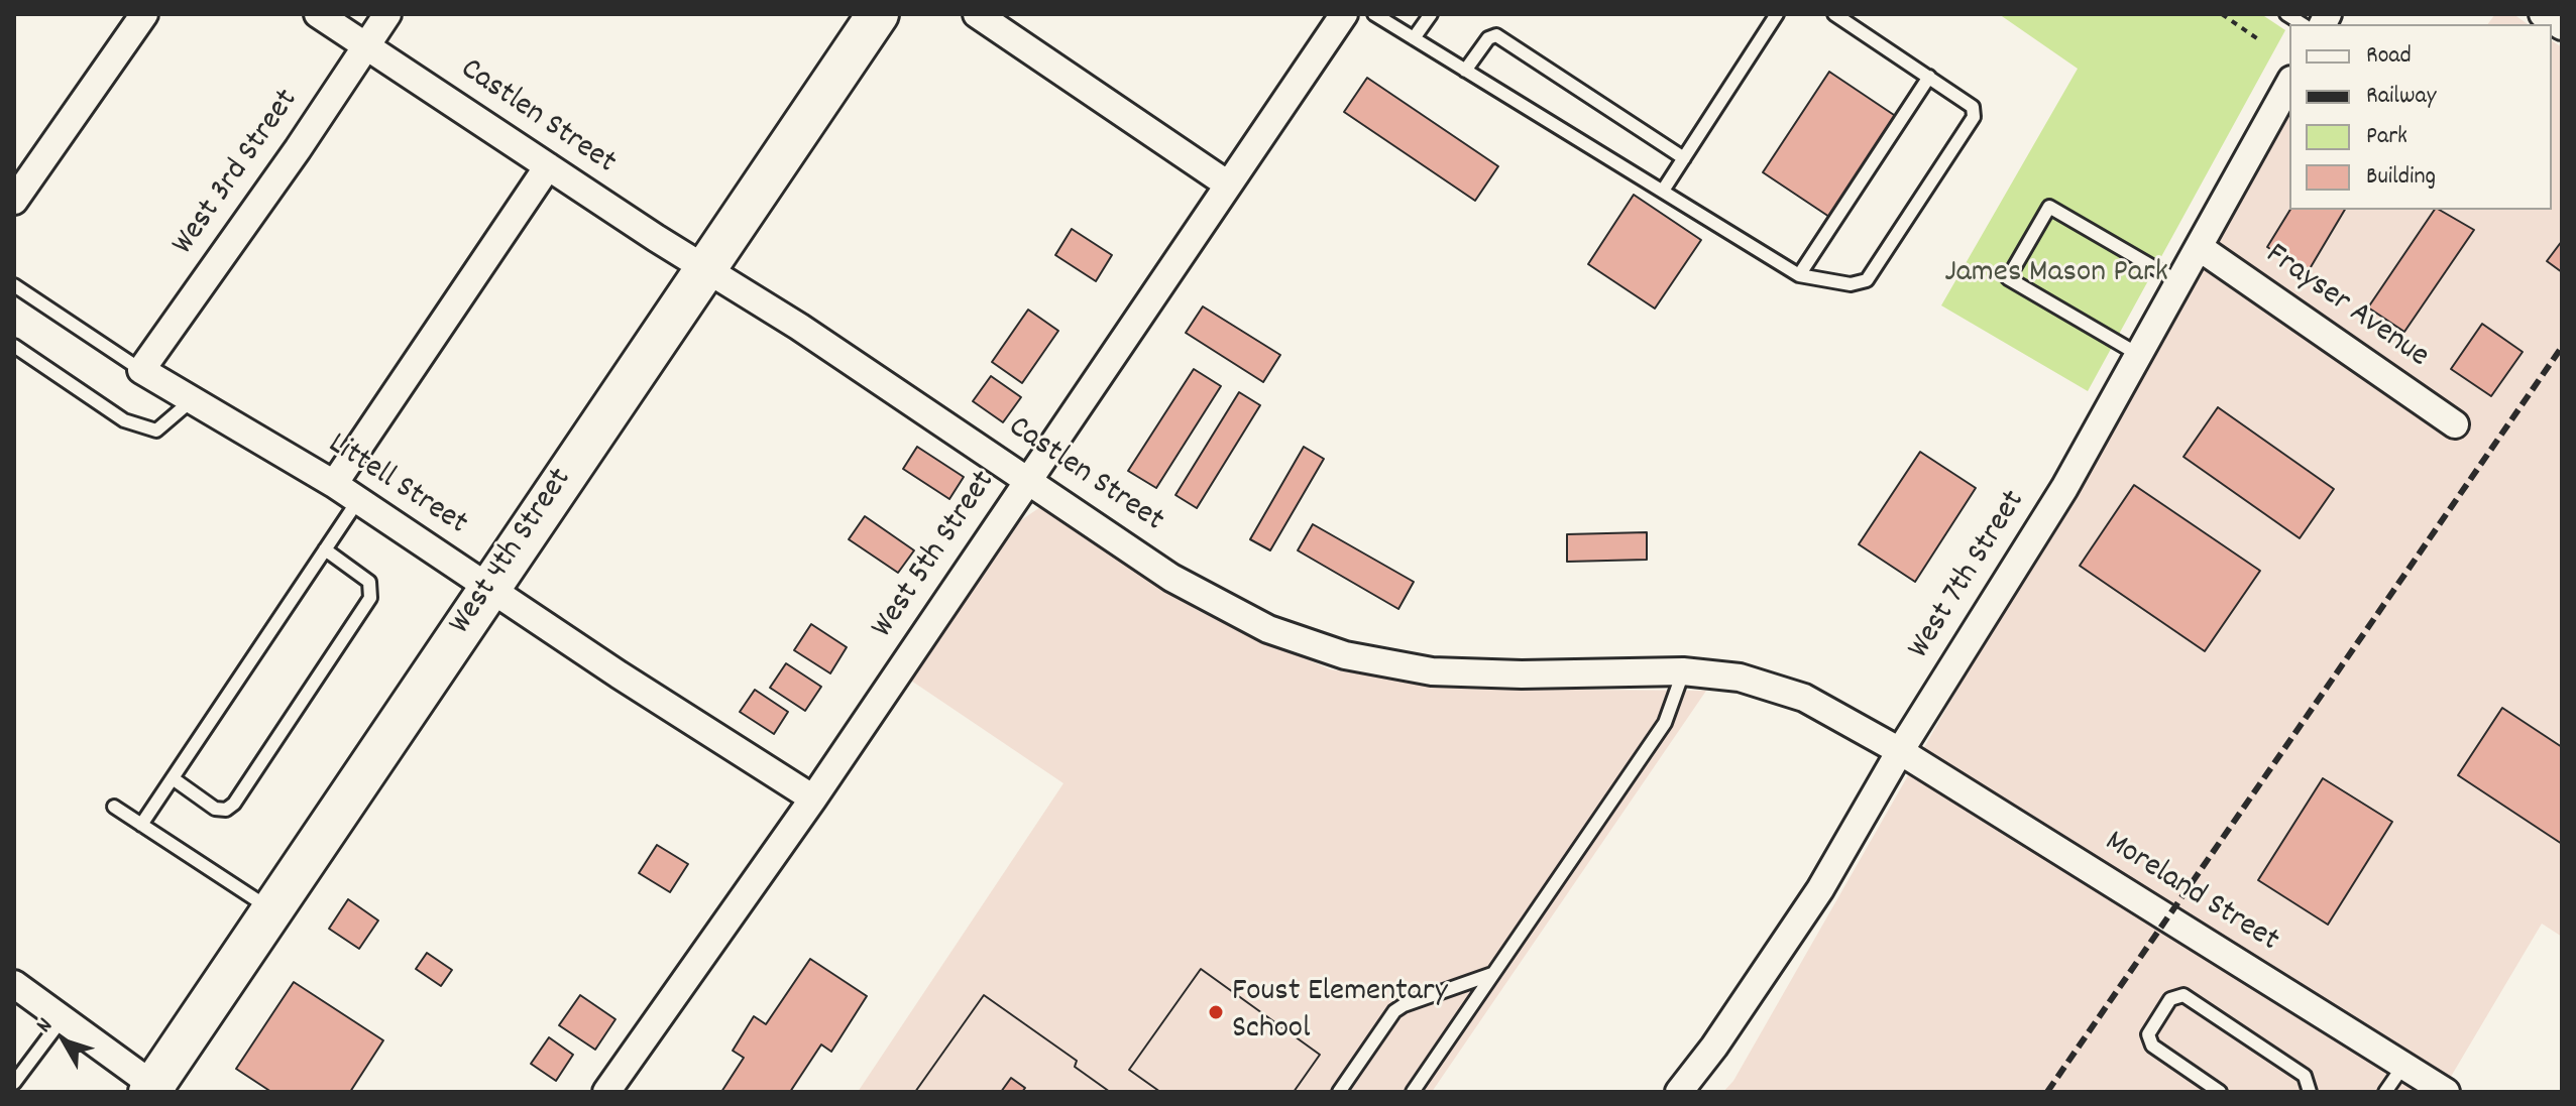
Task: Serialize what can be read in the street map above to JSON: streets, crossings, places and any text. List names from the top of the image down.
{
  "streets": {
    "main road": ["West 4th Street"],
    "street": [
      "Castlen Street",
      "West 3rd Street",
      "Frayser Avenue",
      "Littell Street",
      "West 5th Street",
      "West 7th Street",
      "Moreland Street"
    ]
  },
  "crossings": [
    ["Castlen Street", "West 3rd Street"],
    ["Castlen Street", "West 4th Street"],
    ["Castlen Street", "West 5th Street"],
    ["Castlen Street", "West 7th Street"],
    ["Castlen Street", "Moreland Street"],
    ["West 3rd Street", "Littell Street"],
    ["Frayser Avenue", "West 7th Street"],
    ["Littell Street", "West 4th Street"],
    ["Littell Street", "West 5th Street"],
    ["West 7th Street", "Moreland Street"]
  ],
  "parks": ["James Mason Park"],
  "places": ["Foust Elementary School"],
  "legend": [
    "Road",
    "Railway",
    "Park",
    "Building"
  ],
  "north": "top left"
}
